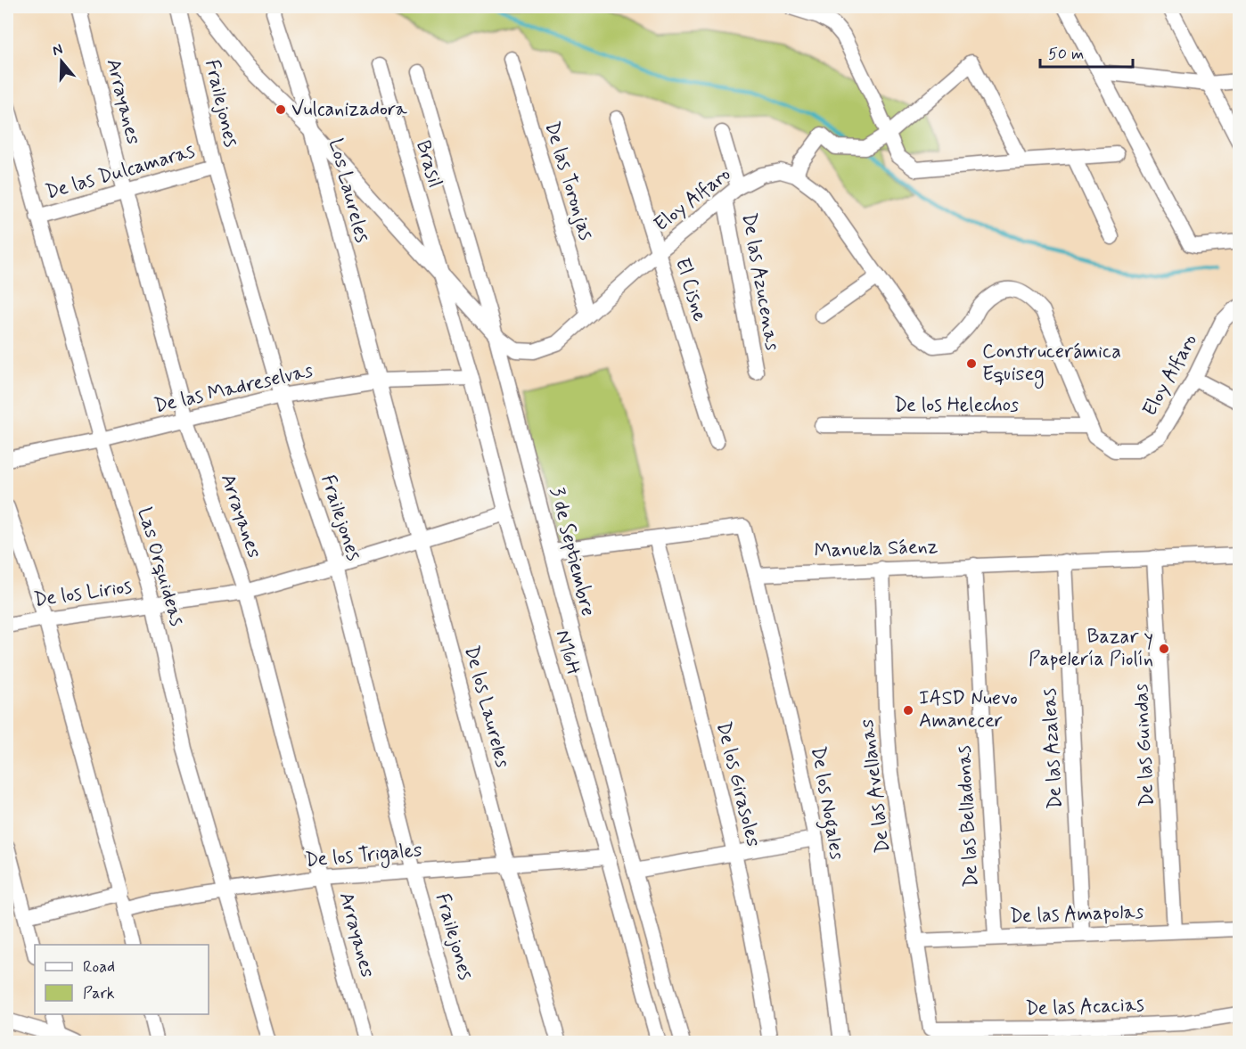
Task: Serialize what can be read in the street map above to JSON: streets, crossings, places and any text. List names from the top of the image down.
{
  "streets": {
    "street": [
      "Arrayanes",
      "Frailejones",
      "Brasil",
      "De las Dulcamaras",
      "De las Toronjas",
      "Los Laureles",
      "Eloy Alfaro",
      "De las Azucenas",
      "El Cisne",
      "De las Madreselvas",
      "De los Helechos",
      "Manuela Sáenz",
      "3 de Septiembre",
      "Las Orquideas",
      "De los Lirios",
      "N16H",
      "De los Laureles",
      "De las Guindas",
      "De las Azaleas",
      "De los Girasoles",
      "De las Avellanas",
      "De los Nogales",
      "De las Belladonas",
      "De los Trigales",
      "De las Amapolas",
      "De las Acacias"
    ]
  },
  "crossings": [
    ["Arrayanes", "De las Dulcamaras"],
    ["Arrayanes", "De las Madreselvas"],
    ["Arrayanes", "De los Lirios"],
    ["Arrayanes", "De los Trigales"],
    ["Frailejones", "De las Dulcamaras"],
    ["Frailejones", "De las Madreselvas"],
    ["Frailejones", "De los Lirios"],
    ["Frailejones", "De los Trigales"],
    ["Brasil", "Eloy Alfaro"],
    ["Brasil", "N16H"],
    ["De las Dulcamaras", "Las Orquideas"],
    ["De las Toronjas", "Eloy Alfaro"],
    ["Los Laureles", "Eloy Alfaro"],
    ["Los Laureles", "De las Madreselvas"],
    ["Los Laureles", "De los Laureles"],
    ["Eloy Alfaro", "De las Azucenas"],
    ["Eloy Alfaro", "El Cisne"],
    ["Eloy Alfaro", "De los Helechos"],
    ["Eloy Alfaro", "3 de Septiembre"],
    ["Eloy Alfaro", "N16H"],
    ["De las Madreselvas", "Las Orquideas"],
    ["De las Madreselvas", "N16H"],
    ["De las Madreselvas", "De los Laureles"],
    ["Manuela Sáenz", "De las Guindas"],
    ["Manuela Sáenz", "De las Azaleas"],
    ["Manuela Sáenz", "De las Avellanas"],
    ["Manuela Sáenz", "De los Nogales"],
    ["Manuela Sáenz", "De las Belladonas"],
    ["Las Orquideas", "De los Lirios"],
    ["Las Orquideas", "De los Trigales"],
    ["De los Lirios", "N16H"],
    ["De los Lirios", "De los Laureles"],
    ["N16H", "De los Trigales"],
    ["De los Laureles", "De los Trigales"],
    ["De las Guindas", "De las Amapolas"],
    ["De las Azaleas", "De las Amapolas"],
    ["De las Avellanas", "De las Amapolas"],
    ["De las Avellanas", "De las Acacias"],
    ["De las Belladonas", "De las Amapolas"]
  ],
  "places": [
    "Vulcanizadora",
    "Construcerámica Equiseg",
    "Bazar y Papelería Piolín",
    "IASD Nuevo Amanecer"
  ],
  "legend": ["Road", "Park"],
  "scale_bar": "50 m",
  "north": "top"
}
